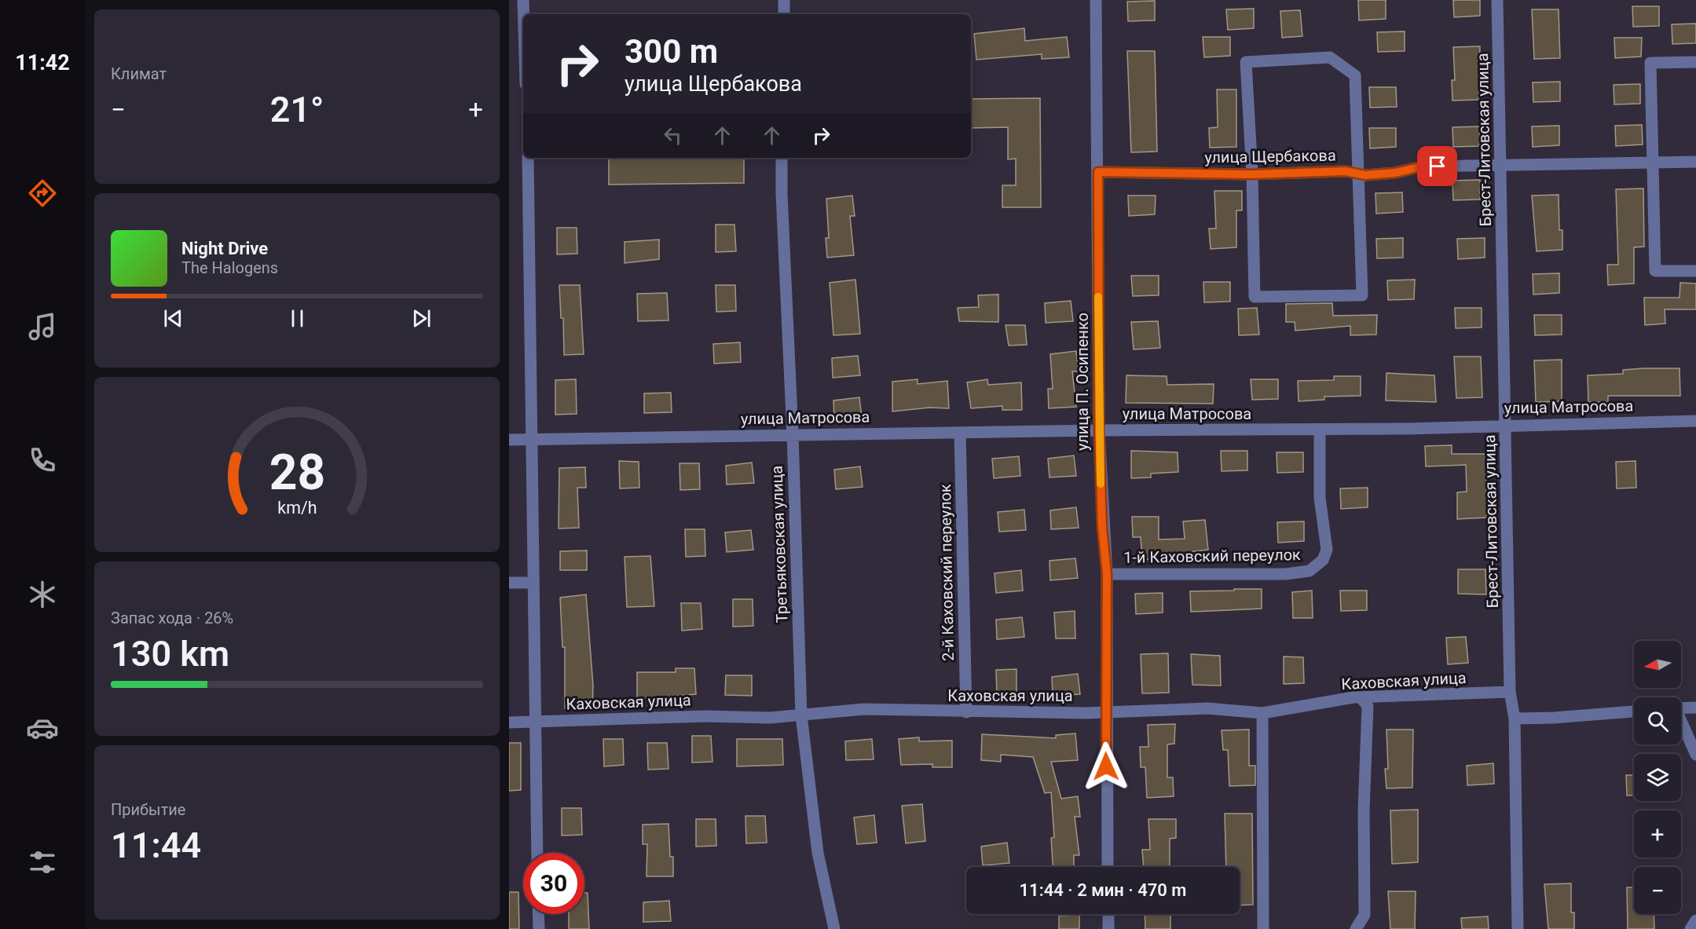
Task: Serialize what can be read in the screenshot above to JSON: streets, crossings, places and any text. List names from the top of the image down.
{
  "streets": {
    "street": [
      "Брест-Литовская улица",
      "улица Щербакова",
      "улица П. Осипенко",
      "улица Матросова",
      "Третьяковская улица",
      "1-й Каховский переулок",
      "2-й Каховский переулок",
      "Каховская улица"
    ]
  },
  "crossings": [
    ["Брест-Литовская улица", "улица Щербакова"],
    ["Брест-Литовская улица", "улица Матросова"],
    ["Брест-Литовская улица", "Каховская улица"],
    ["улица Щербакова", "улица П. Осипенко"],
    ["улица П. Осипенко", "улица Матросова"],
    ["улица П. Осипенко", "1-й Каховский переулок"],
    ["улица П. Осипенко", "Каховская улица"],
    ["улица Матросова", "Третьяковская улица"],
    ["улица Матросова", "1-й Каховский переулок"],
    ["улица Матросова", "2-й Каховский переулок"],
    ["Третьяковская улица", "Каховская улица"],
    ["2-й Каховский переулок", "Каховская улица"]
  ],
  "north": "left",
  "page": {
    "tabs": "11:42",
    "tile": [
      "Климат",
      ["Запас хода · 26%", "130 km"],
      ["Прибытие", "11:44"]
    ],
    "turn": ["300 m", "улица Щербакова"],
    "heat": ["−", "21°", "+"],
    "song": ["Night Drive", "The Halogens"],
    "map_buttons": ["+", "−"],
    "limit": "30",
    "trip": "11:44 · 2 мин · 470 m",
    "gauge": ["28", "km/h"]
  }
}
